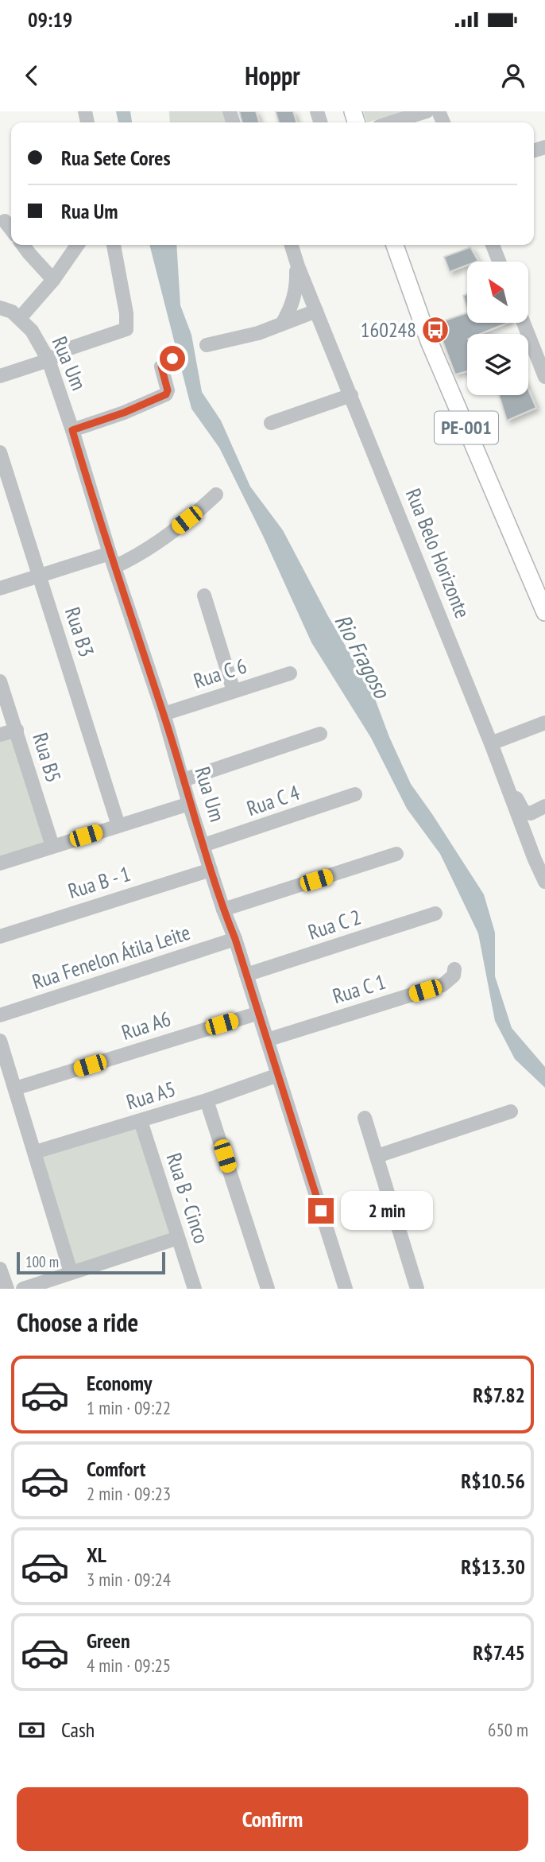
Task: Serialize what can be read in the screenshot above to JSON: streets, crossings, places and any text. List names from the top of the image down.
{
  "streets": {
    "main road": ["PE-001"],
    "street": [
      "Rua Um",
      "Rua Belo Horizonte",
      "Rua B3",
      "Rua C 6",
      "Rua B5",
      "Rua C 4",
      "Rua B - 1",
      "Rua C 2",
      "Rua Fenelon Átila Leite",
      "Rua C 1",
      "Rua A6",
      "Rua A5",
      "Rua B - Cinco"
    ]
  },
  "crossings": [
    ["Rua Um", "Rua C 6"],
    ["Rua Um", "Rua C 4"],
    ["Rua Um", "Rua B - 1"],
    ["Rua Um", "Rua C 2"],
    ["Rua Um", "Rua Fenelon Átila Leite"],
    ["Rua Um", "Rua C 1"],
    ["Rua Um", "Rua A6"],
    ["Rua Um", "Rua A5"],
    ["Rua A5", "Rua B - Cinco"]
  ],
  "water": ["Rio Fragoso"],
  "places": {
    "bus stop": ["160248"]
  },
  "scale_bar": "100 m",
  "north": "top left",
  "page": {
    "status": "09:19",
    "header": "Hoppr",
    "banner": ["Rua Sete Cores", "Rua Um"],
    "bubble": "2 min",
    "scale": "100 m",
    "heading": "Choose a ride",
    "list": [
      {
        "name": "Economy",
        "note": "1 min · 09:22",
        "value": "R$7.82"
      },
      {
        "name": "Comfort",
        "note": "2 min · 09:23",
        "value": "R$10.56"
      },
      {
        "name": "XL",
        "note": "3 min · 09:24",
        "value": "R$13.30"
      },
      {
        "name": "Green",
        "note": "4 min · 09:25",
        "value": "R$7.45"
      }
    ],
    "pay": ["Cash", "650 m"],
    "buttons": "Confirm"
  }
}
